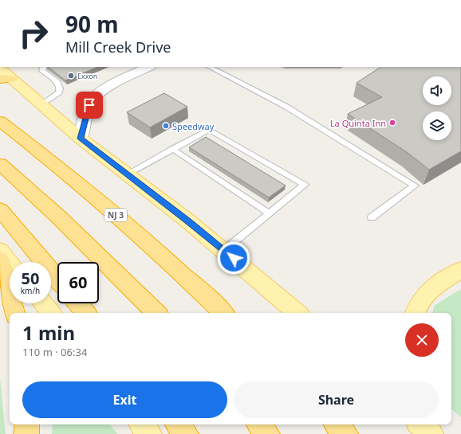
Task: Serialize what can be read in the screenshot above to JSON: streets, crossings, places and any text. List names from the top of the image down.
{
  "streets": {
    "highway": ["NJ 3"]
  },
  "places": ["Exxon", "La Quinta Inn", "Speedway"],
  "page": {
    "turn": ["90 m", "Mill Creek Drive"],
    "speed": "50 km/h",
    "limit": "60",
    "heading": ["1 min", "110 m · 06:34"],
    "buttons": ["Exit", "Share"]
  }
}
